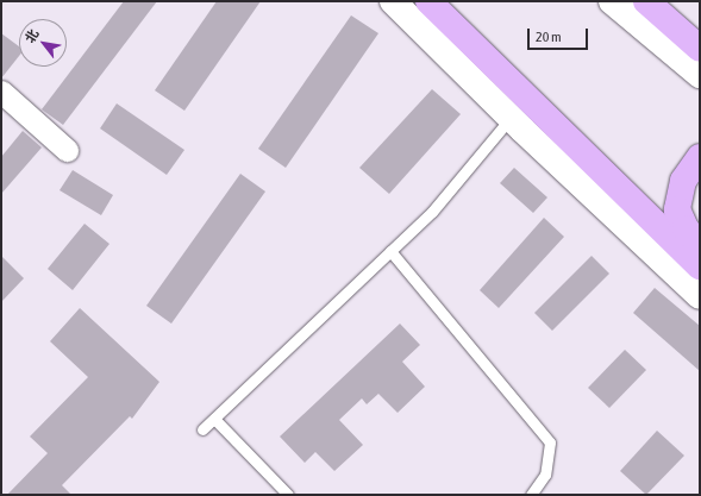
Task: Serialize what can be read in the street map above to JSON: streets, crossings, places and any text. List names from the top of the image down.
{
  "scale_bar": "20 m",
  "north": "top left"
}
